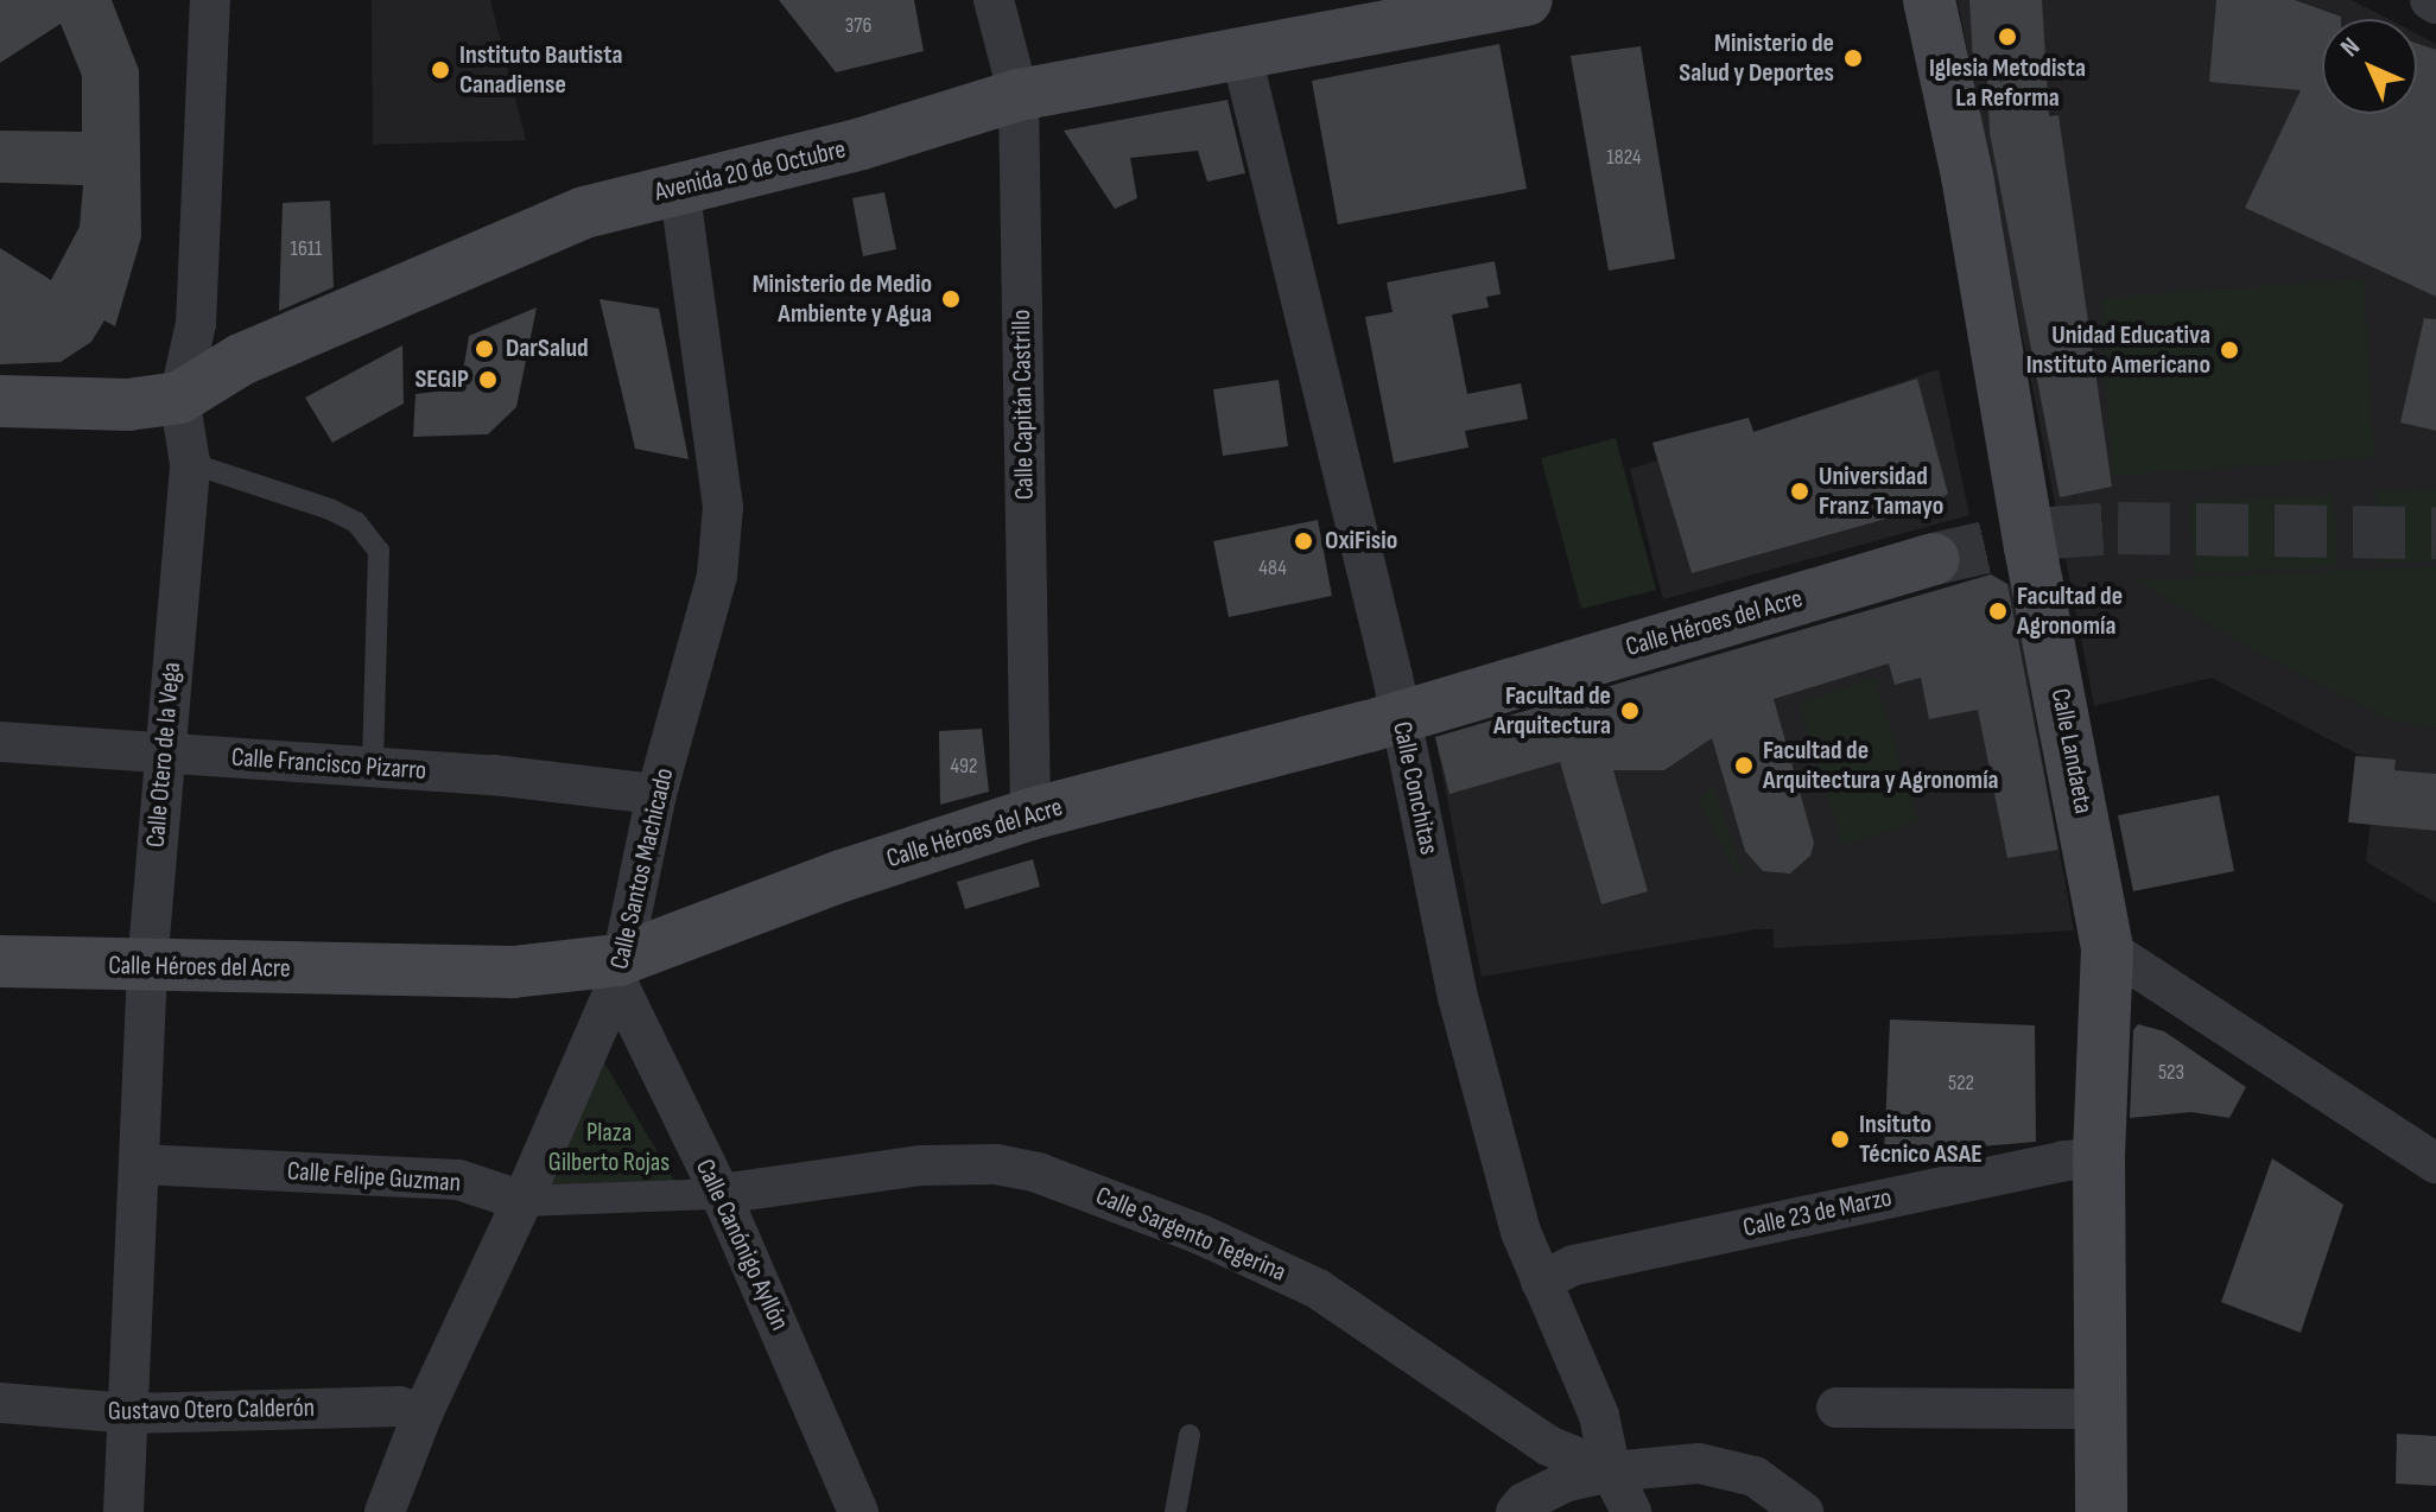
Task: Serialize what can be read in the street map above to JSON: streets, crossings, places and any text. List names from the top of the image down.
{
  "streets": {
    "main road": ["Avenida 20 de Octubre", "Calle Héroes del Acre", "Calle Landaeta"],
    "street": [
      "Calle Capitán Castrillo",
      "Calle Otero de la Vega",
      "Calle Francisco Pizarro",
      "Calle Conchitas",
      "Calle Santos Machicado",
      "Calle Felipe Guzman",
      "Calle 23 de Marzo",
      "Calle Sargento Tegerina",
      "Calle Canónigo Ayllón",
      "Gustavo Otero Calderón"
    ]
  },
  "crossings": [
    ["Avenida 20 de Octubre", "Calle Capitán Castrillo"],
    ["Avenida 20 de Octubre", "Calle Otero de la Vega"],
    ["Avenida 20 de Octubre", "Calle Conchitas"],
    ["Avenida 20 de Octubre", "Calle Santos Machicado"],
    ["Calle Capitán Castrillo", "Calle Héroes del Acre"],
    ["Calle Héroes del Acre", "Calle Otero de la Vega"],
    ["Calle Héroes del Acre", "Calle Conchitas"],
    ["Calle Héroes del Acre", "Calle Santos Machicado"],
    ["Calle Héroes del Acre", "Calle Canónigo Ayllón"],
    ["Calle Landaeta", "Calle 23 de Marzo"],
    ["Calle Otero de la Vega", "Calle Francisco Pizarro"],
    ["Calle Otero de la Vega", "Calle Felipe Guzman"],
    ["Calle Otero de la Vega", "Gustavo Otero Calderón"],
    ["Calle Francisco Pizarro", "Calle Santos Machicado"],
    ["Calle Conchitas", "Calle 23 de Marzo"],
    ["Calle Conchitas", "Calle Sargento Tegerina"],
    ["Calle Santos Machicado", "Calle Felipe Guzman"],
    ["Calle Santos Machicado", "Calle Canónigo Ayllón"],
    ["Calle Santos Machicado", "Gustavo Otero Calderón"],
    ["Calle Felipe Guzman", "Calle Sargento Tegerina"],
    ["Calle Felipe Guzman", "Calle Canónigo Ayllón"],
    ["Calle Sargento Tegerina", "Calle Canónigo Ayllón"]
  ],
  "parks": ["Plaza Gilberto Rojas"],
  "places": [
    "Iglesia Metodista La Reforma",
    "Ministerio de Salud y Deportes",
    "Instituto Bautista Canadiense",
    "Ministerio de Medio Ambiente y Agua",
    "DarSalud",
    "Unidad Educativa Instituto Americano",
    "SEGIP",
    "Universidad Franz Tamayo",
    "OxiFisio",
    "Facultad de Agronomía",
    "Facultad de Arquitectura",
    "Facultad de Arquitectura y Agronomía",
    "Insituto Técnico ASAE"
  ],
  "house_numbers": [
    "376",
    "1824",
    "1611",
    "484",
    "492",
    "523",
    "522"
  ],
  "north": "top left"
}
